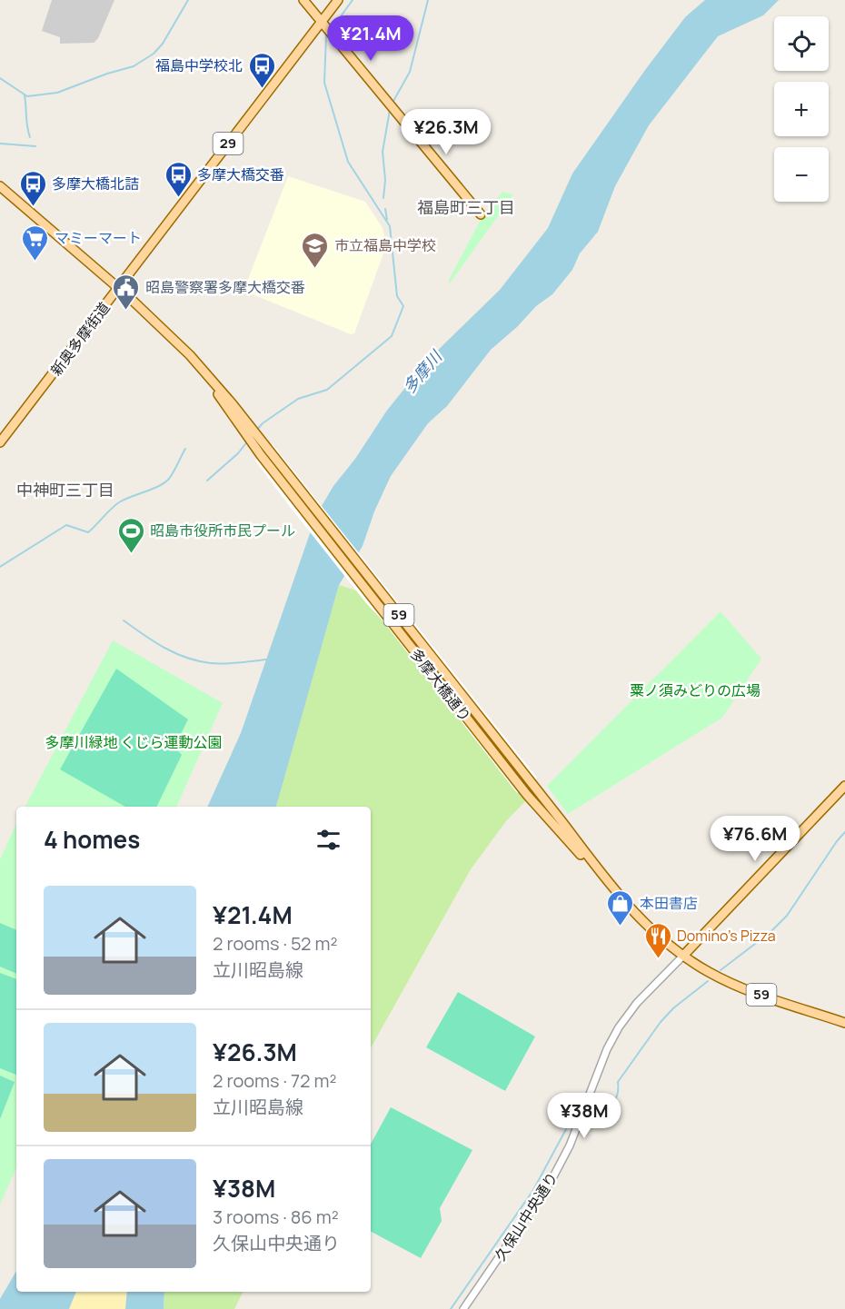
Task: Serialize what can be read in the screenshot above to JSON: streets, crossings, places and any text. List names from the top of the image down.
{
  "streets": {
    "main road": [
      "29",
      "新奥多摩街道",
      "59",
      "多摩大橋通り"
    ],
    "street": ["久保山中央通り"]
  },
  "crossings": [
    ["新奥多摩街道", "多摩大橋通り"],
    ["多摩大橋通り", "久保山中央通り"]
  ],
  "districts": ["福島町三丁目", "中神町三丁目"],
  "water": ["多摩川"],
  "parks": ["粟ノ須みどりの広場", "多摩川緑地 くじら運動公園"],
  "places": {
    "bus stop": ["福島中学校北", "多摩大橋交番", "多摩大橋北詰"],
    "supermarket": ["マミーマート"],
    "school or university": ["市立福島中学校"],
    "public building": ["昭島警察署多摩大橋交番"],
    "sports": ["昭島市役所市民プール"],
    "shop": ["本田書店"],
    "restaurant": ["Domino's Pizza"]
  },
  "page": {
    "price": [
      "¥21.4M",
      "¥26.3M",
      "¥76.6M",
      "¥38M"
    ],
    "map_buttons": ["+", "−"],
    "heading": "4 homes",
    "list": [
      {
        "name": "¥21.4M",
        "note": "2 rooms · 52 m² · 立川昭島線"
      },
      {
        "name": "¥26.3M",
        "note": "2 rooms · 72 m² · 立川昭島線"
      },
      {
        "name": "¥38M",
        "note": "3 rooms · 86 m² · 久保山中央通り"
      }
    ]
  }
}
